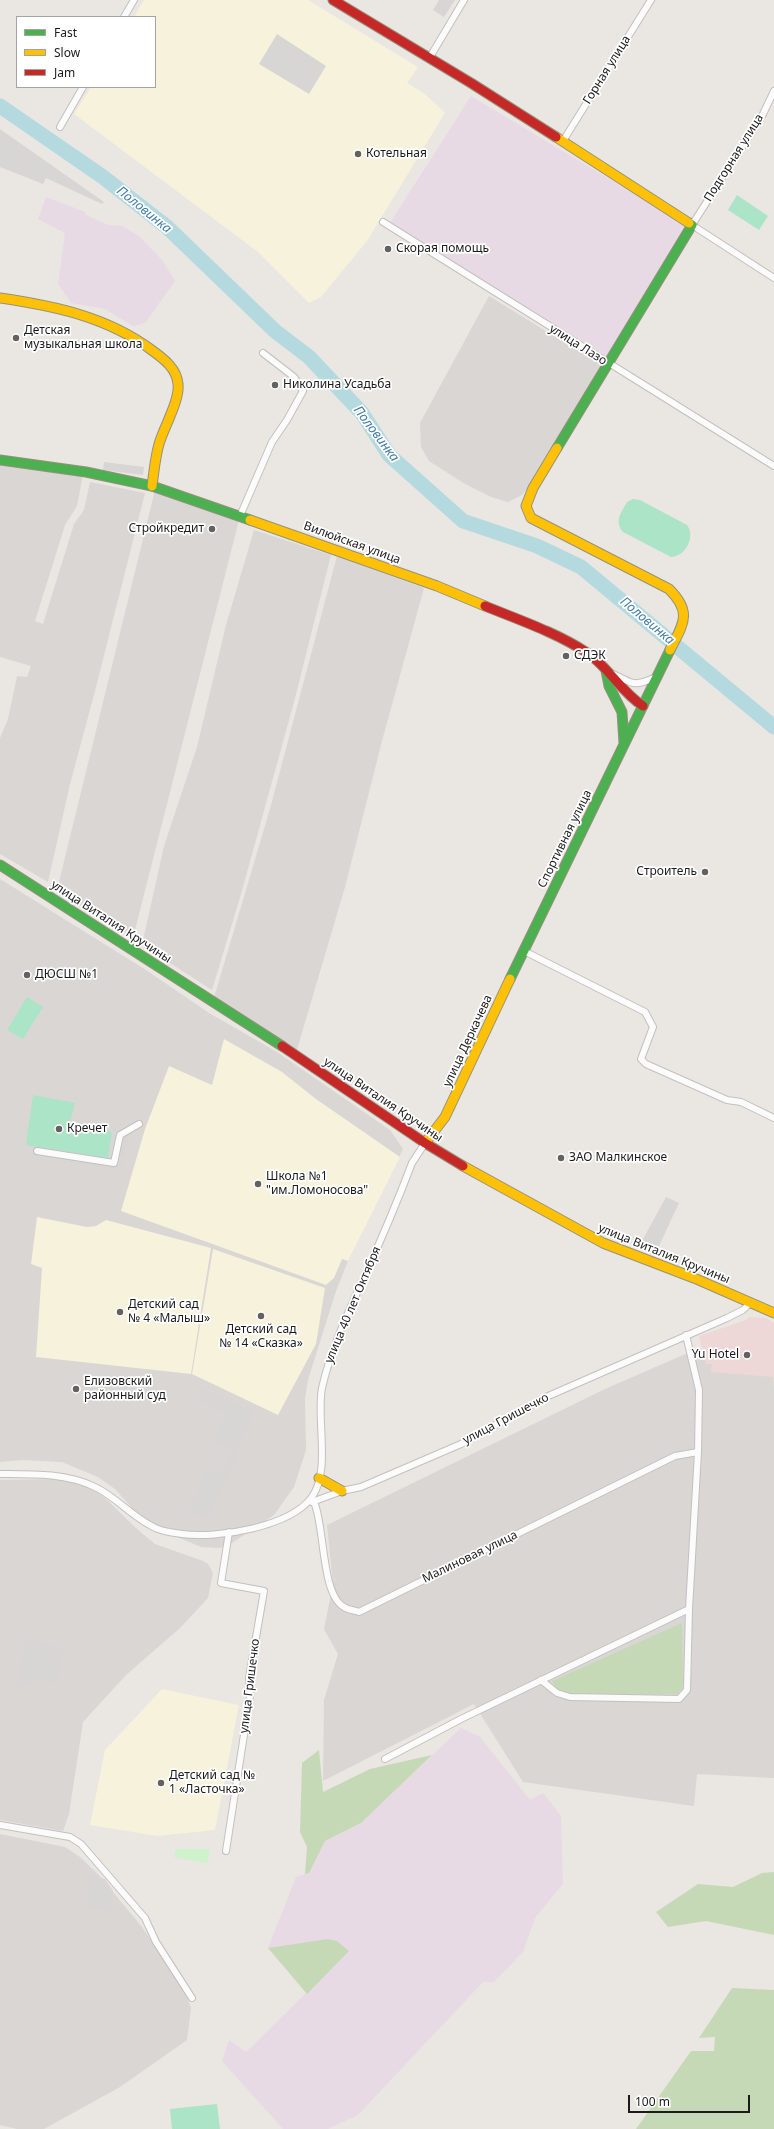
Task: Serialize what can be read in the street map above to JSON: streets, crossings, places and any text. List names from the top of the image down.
{
  "streets": {
    "street": [
      "Горная улица",
      "Подгорная улица",
      "улица Лазо",
      "Вилюйская улица",
      "Спортивная улица",
      "улица Виталия Кручины",
      "улица Деркачева",
      "улица 40 лет Октября",
      "улица Гришечко",
      "Малиновая улица"
    ]
  },
  "crossings": [
    ["улица Лазо", "Спортивная улица"],
    ["Вилюйская улица", "Спортивная улица"],
    ["Спортивная улица", "улица Деркачева"],
    ["улица Виталия Кручины", "улица Деркачева"],
    ["улица Виталия Кручины", "улица 40 лет Октября"],
    ["улица Виталия Кручины", "улица Гришечко"],
    ["улица Деркачева", "улица 40 лет Октября"],
    ["улица 40 лет Октября", "улица Гришечко"],
    ["улица Гришечко", "Малиновая улица"]
  ],
  "water": ["Половинка"],
  "places": [
    "Котельная",
    "Скорая помощь",
    "Детская музыкальная школа",
    "Николина Усадьба",
    "Стройкредит",
    "СДЭК",
    "Строитель",
    "ДЮСШ №1",
    "Кречет",
    "ЗАО Малкинское",
    "Школа №1 \"им.Ломоносова\"",
    "Детский сад № 4 «Малыш»",
    "Детский сад № 14 «Сказка»",
    "Yu Hotel",
    "Елизовский районный суд",
    "Детский сад № 1 «Ласточка»"
  ],
  "legend": ["Fast", "Slow", "Jam"],
  "scale_bar": "100 m"
}
